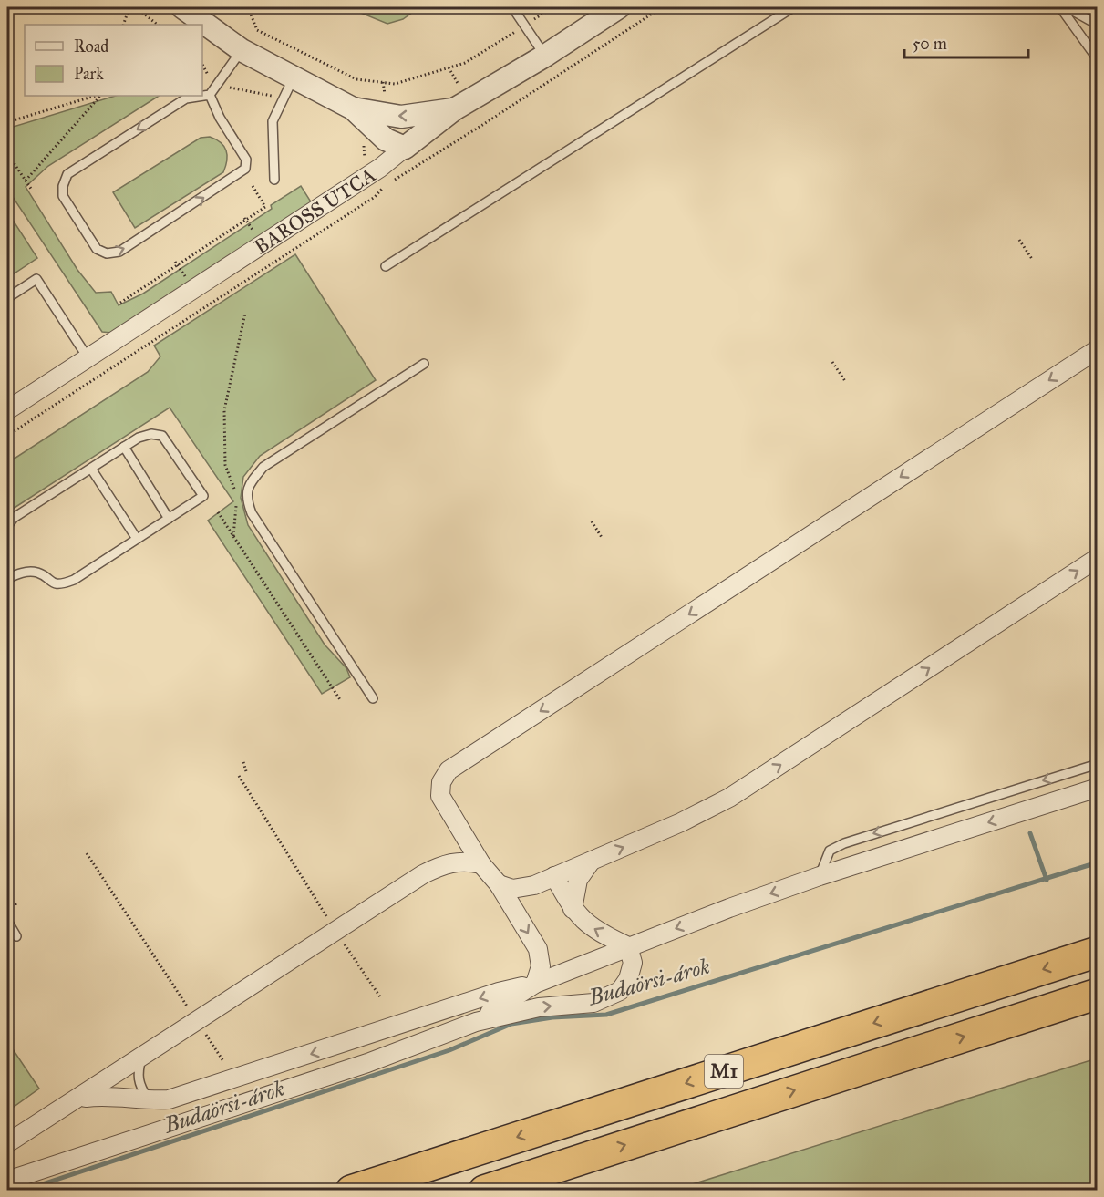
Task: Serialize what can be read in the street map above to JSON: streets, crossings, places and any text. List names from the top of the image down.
{
  "streets": {
    "highway": ["M1"],
    "street": ["BAROSS UTCA"]
  },
  "water": ["Budaörsi-árok"],
  "legend": ["Road", "Park"],
  "scale_bar": "50 m"
}
